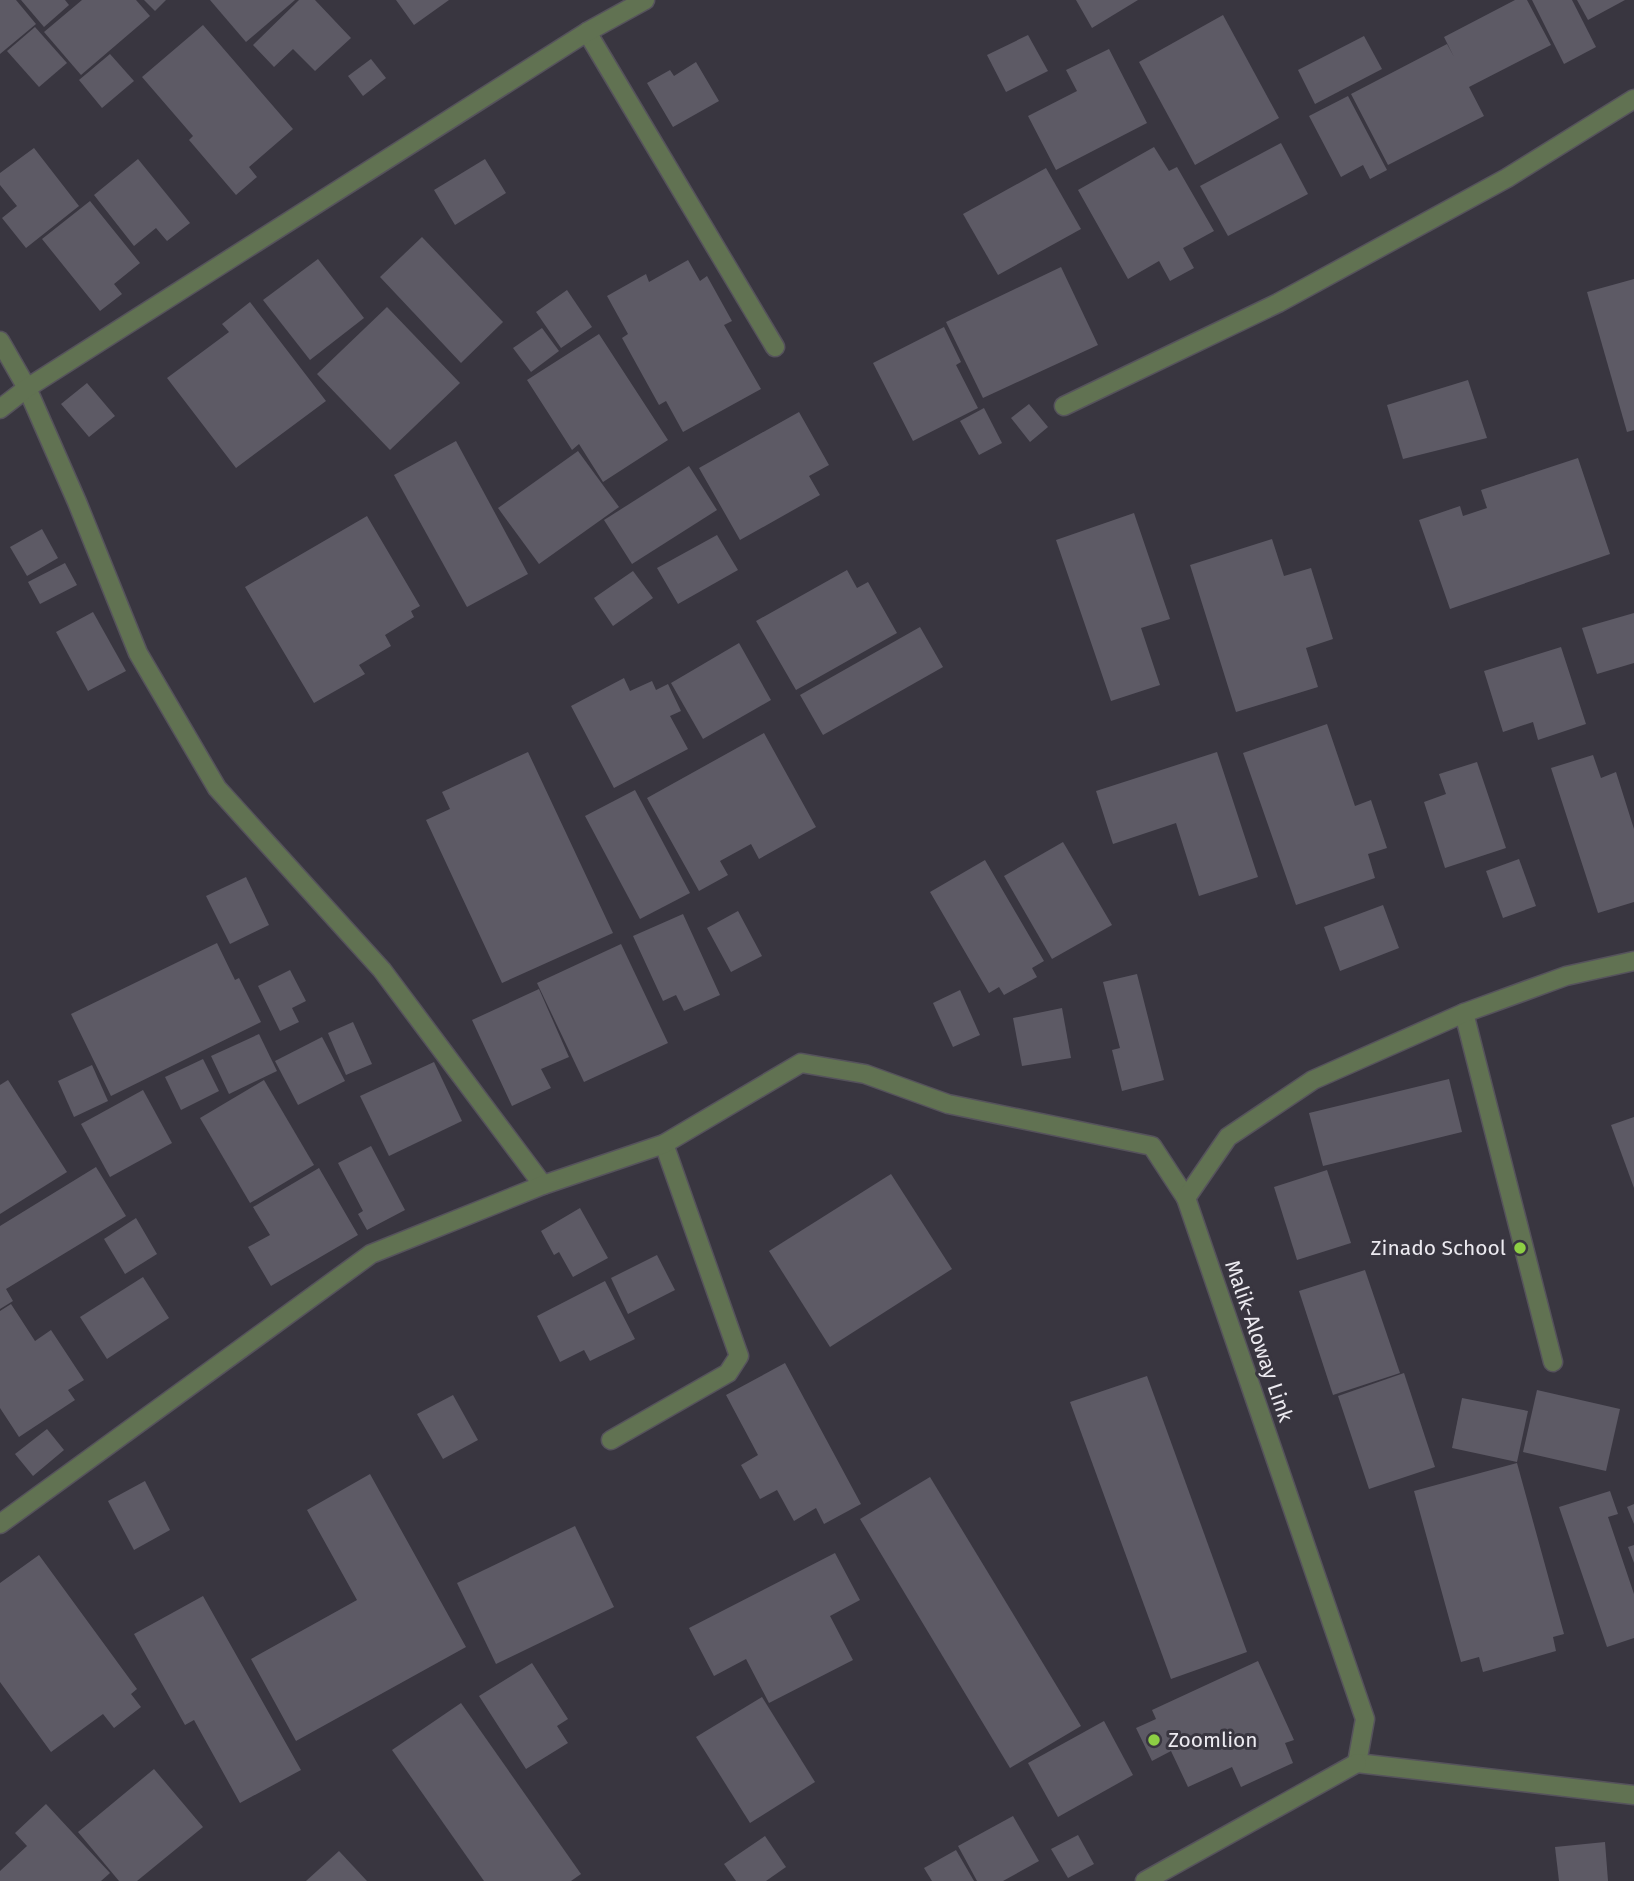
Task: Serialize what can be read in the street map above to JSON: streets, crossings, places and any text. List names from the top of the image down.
{
  "streets": {
    "street": ["Malik-Aloway Link"]
  },
  "places": ["Zinado School", "Zoomlion"]
}
